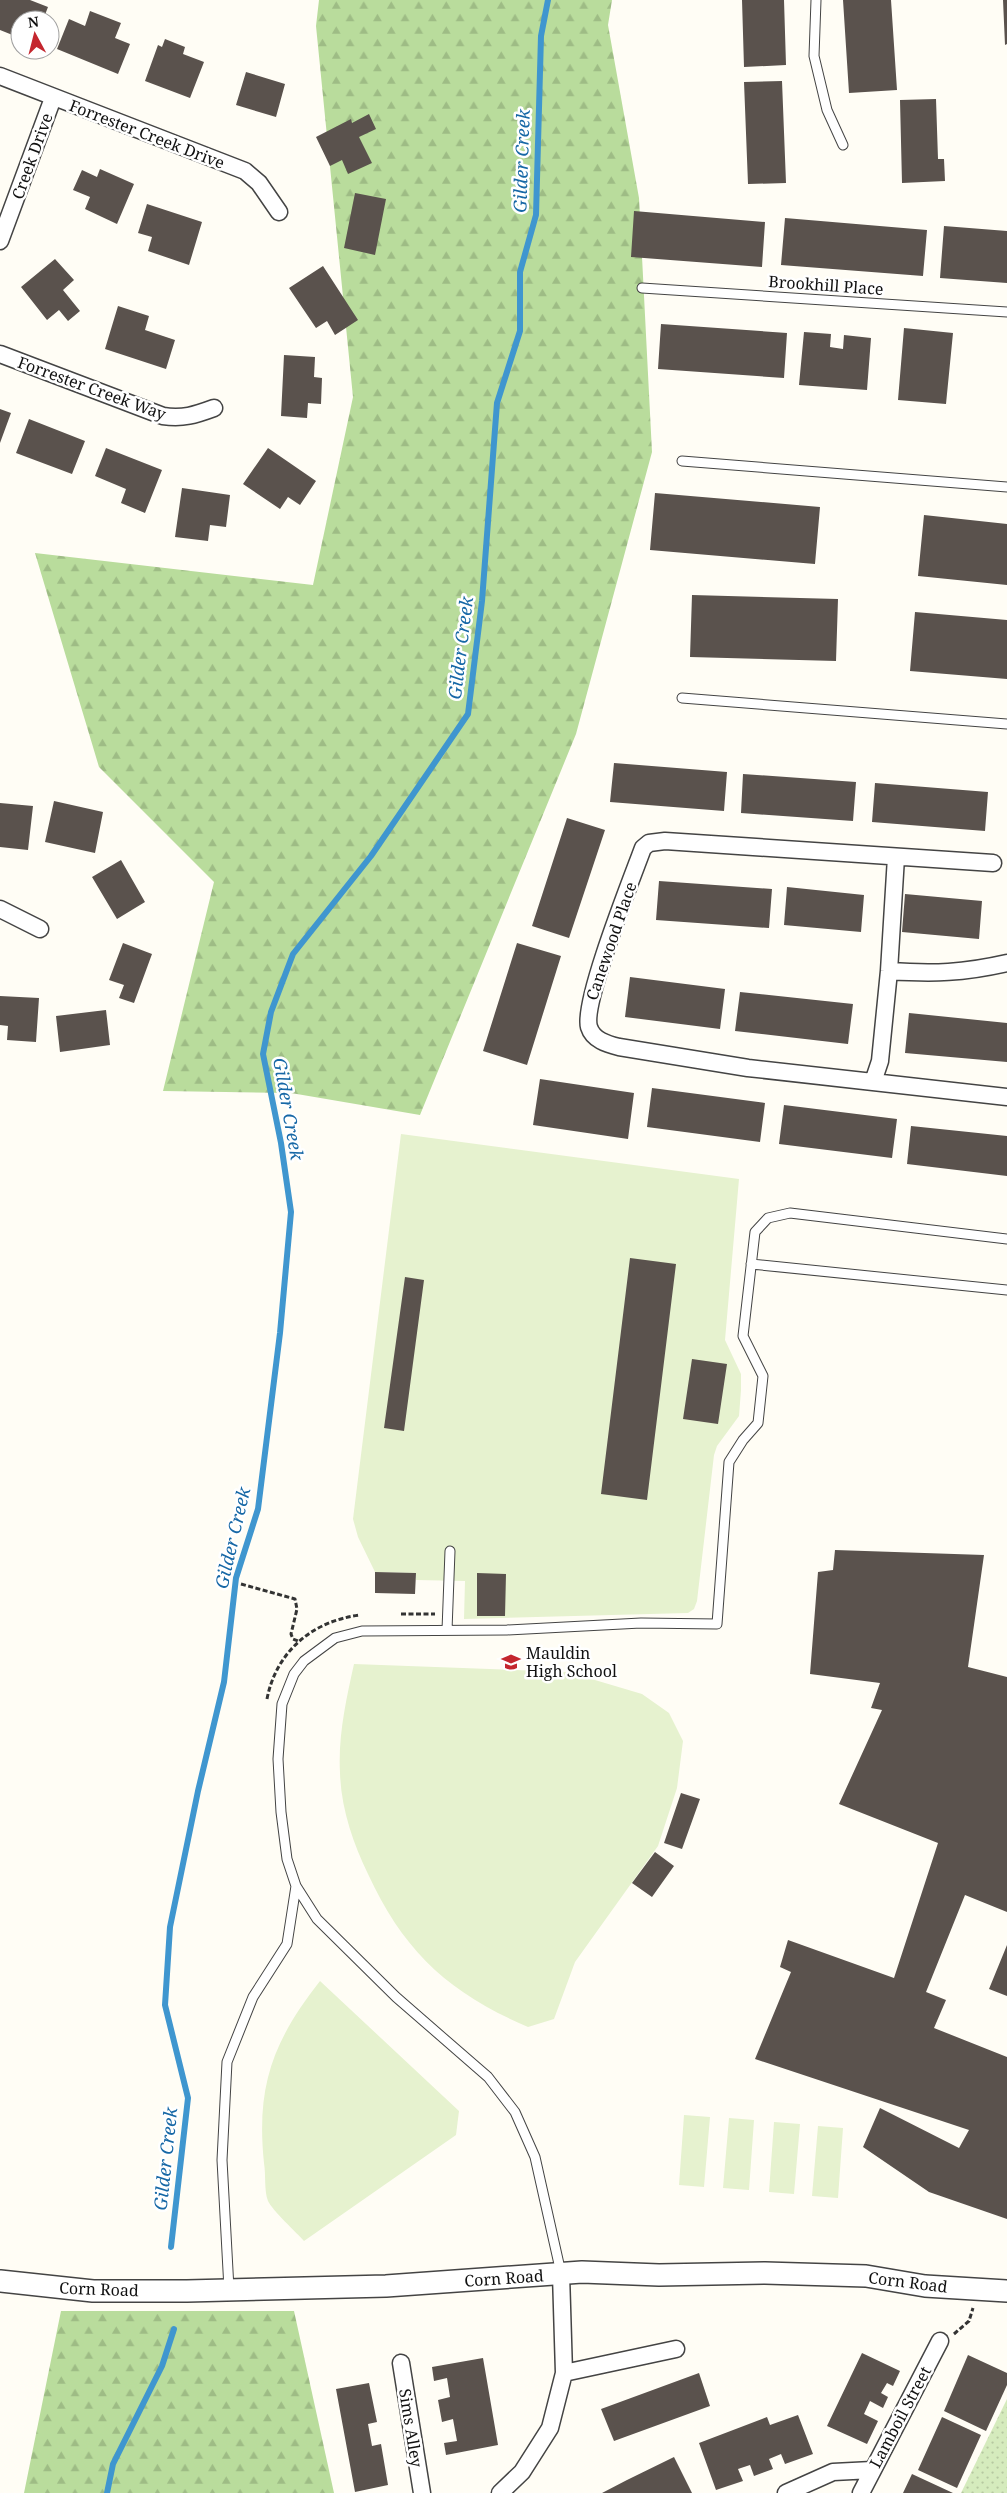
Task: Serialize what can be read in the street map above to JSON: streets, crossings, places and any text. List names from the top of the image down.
{
  "streets": {
    "street": [
      "Forrester Creek Drive",
      "Creek Drive",
      "Forrester Creek Way",
      "Canewood Place",
      "Corn Road",
      "Lamboil Street",
      "Sims Alley"
    ],
    "lane": ["Brookhill Place"]
  },
  "crossings": [
    ["Forrester Creek Drive", "Creek Drive"]
  ],
  "water": ["Gilder Creek"],
  "places": {
    "school or university": ["Mauldin High School"]
  },
  "north": "top"
}
